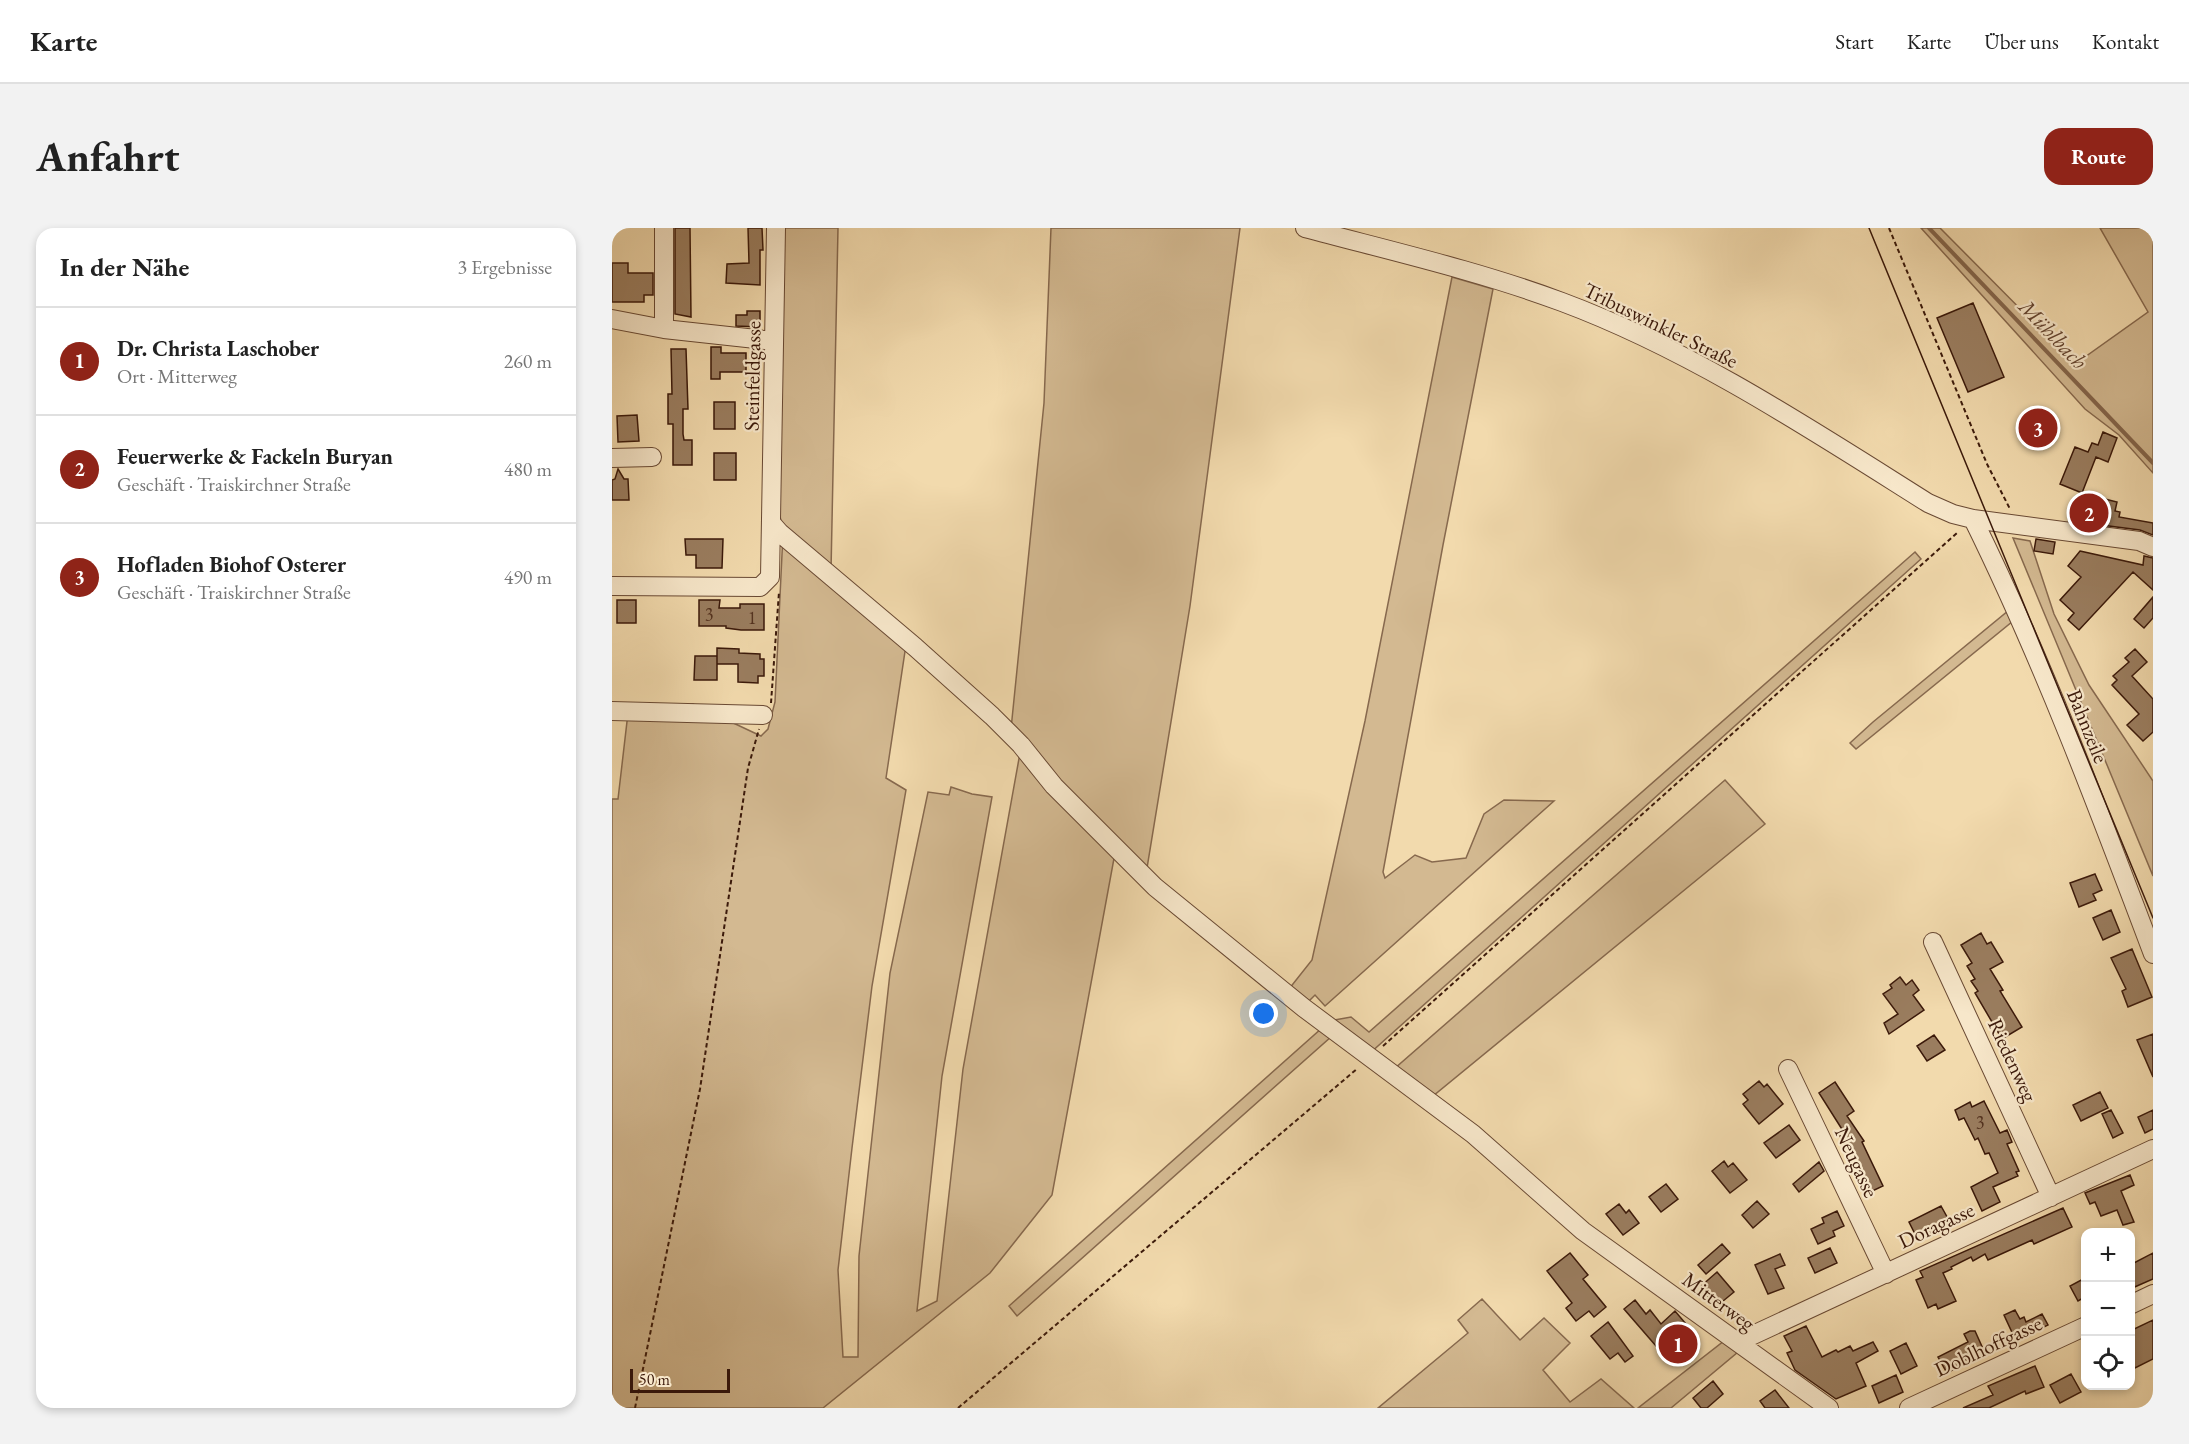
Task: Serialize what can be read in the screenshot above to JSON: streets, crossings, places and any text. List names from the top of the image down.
{
  "streets": {
    "street": [
      "Tribuswinkler Straße",
      "Steinfeldgasse",
      "Bahnzeile",
      "Riedenweg",
      "Neugasse",
      "Doragasse",
      "Mitterweg",
      "Doblhoffgasse"
    ]
  },
  "crossings": [
    ["Tribuswinkler Straße", "Bahnzeile"],
    ["Steinfeldgasse", "Mitterweg"],
    ["Riedenweg", "Doragasse"],
    ["Neugasse", "Doragasse"],
    ["Doragasse", "Mitterweg"]
  ],
  "water": ["Mühlbach"],
  "house_numbers": ["3", "1", "3"],
  "scale_bar": "50 m",
  "page": {
    "header": "Karte",
    "nav": [
      "Start",
      "Karte",
      "Über uns",
      "Kontakt"
    ],
    "buttons": "Route",
    "title": "Anfahrt",
    "heading": ["In der Nähe", "3 Ergebnisse"],
    "list": [
      {
        "mark": "1",
        "name": "Dr. Christa Laschober",
        "note": "Ort · Mitterweg",
        "value": "260 m"
      },
      {
        "mark": "2",
        "name": "Feuerwerke & Fackeln Buryan",
        "note": "Geschäft · Traiskirchner Straße",
        "value": "480 m"
      },
      {
        "mark": "3",
        "name": "Hofladen Biohof Osterer",
        "note": "Geschäft · Traiskirchner Straße",
        "value": "490 m"
      }
    ],
    "pins": ["3", "2", "1"],
    "map_buttons": ["+", "−"],
    "scale": "50 m"
  }
}
